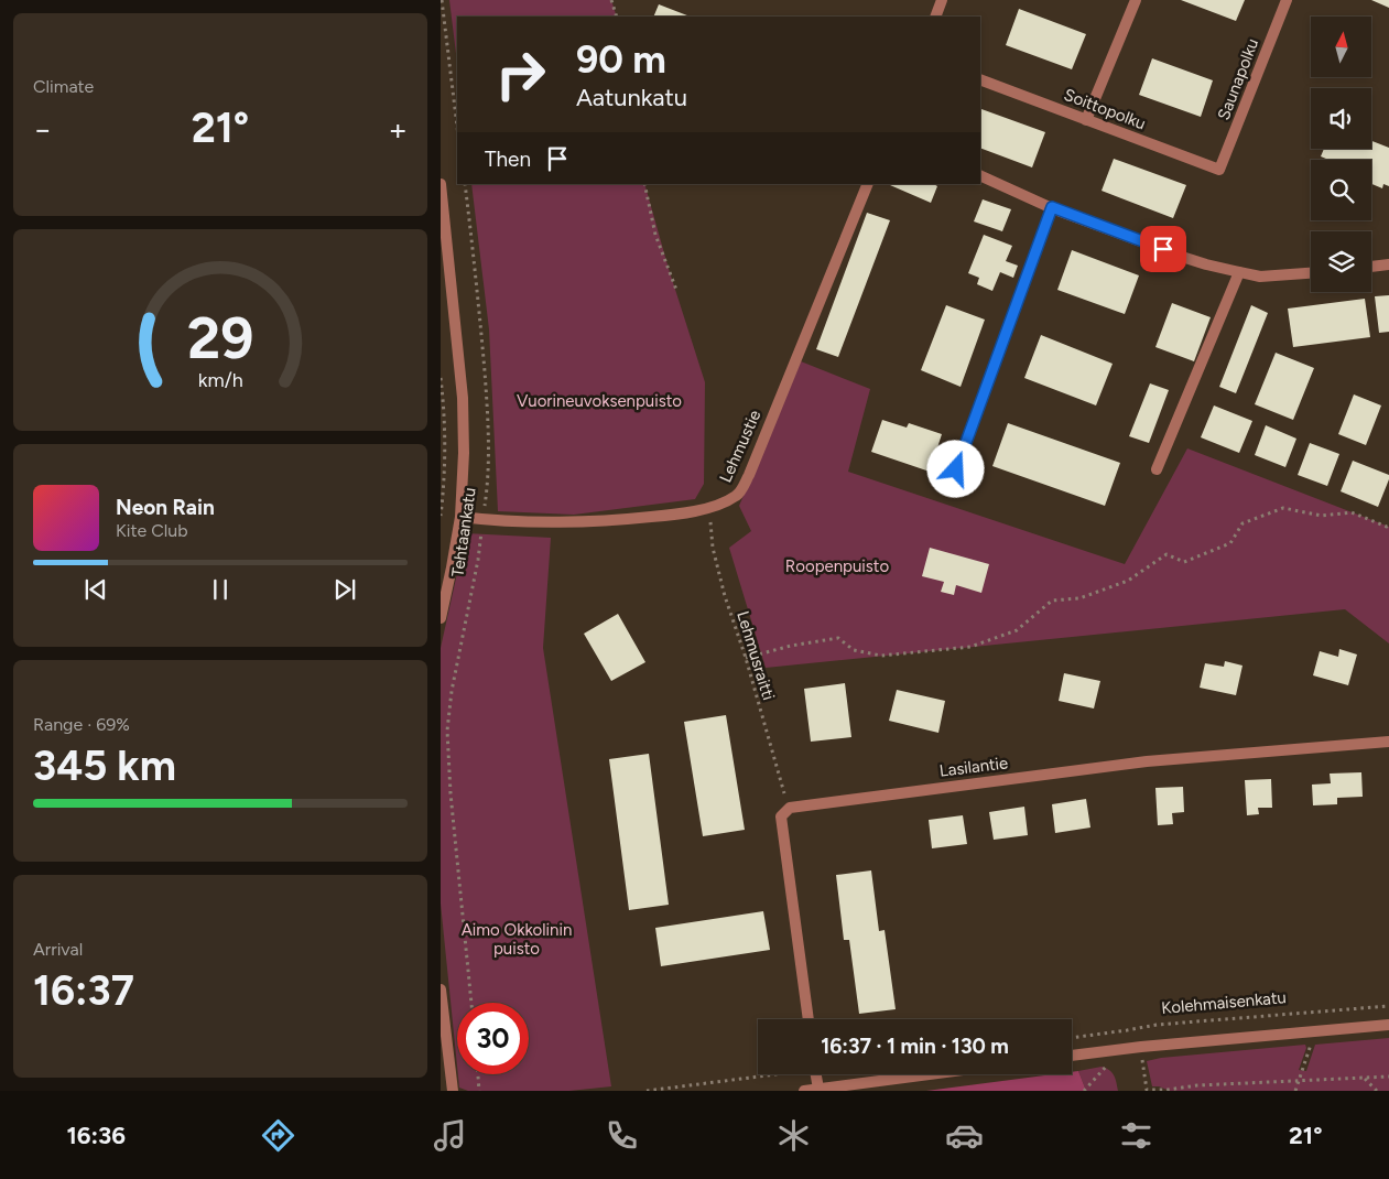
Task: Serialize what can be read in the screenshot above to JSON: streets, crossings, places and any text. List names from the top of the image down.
{
  "streets": {
    "street": [
      "Saunapolku",
      "Soittopolku",
      "Lehmustie",
      "Tehtaankatu",
      "Lasilantie"
    ],
    "path": ["Lehmusraitti", "Kolehmaisenkatu"]
  },
  "crossings": [
    ["Saunapolku", "Soittopolku"],
    ["Lehmustie", "Tehtaankatu"],
    ["Lehmustie", "Lehmusraitti"],
    ["Lehmusraitti", "Lasilantie"]
  ],
  "parks": ["Vuorineuvoksenpuisto", "Roopenpuisto", "Aimo Okkolinin puisto"],
  "north": "top",
  "page": {
    "tile": [
      "Climate",
      ["Range · 69%", "345 km"],
      ["Arrival", "16:37"]
    ],
    "turn": ["90 m", "Aatunkatu"],
    "heat": ["−", "21°", "+"],
    "then": "Then",
    "song": ["Neon Rain", "Kite Club"],
    "limit": "30",
    "trip": "16:37 · 1 min · 130 m",
    "tabs": ["16:36", "21°"],
    "gauge": ["29", "km/h"]
  }
}
